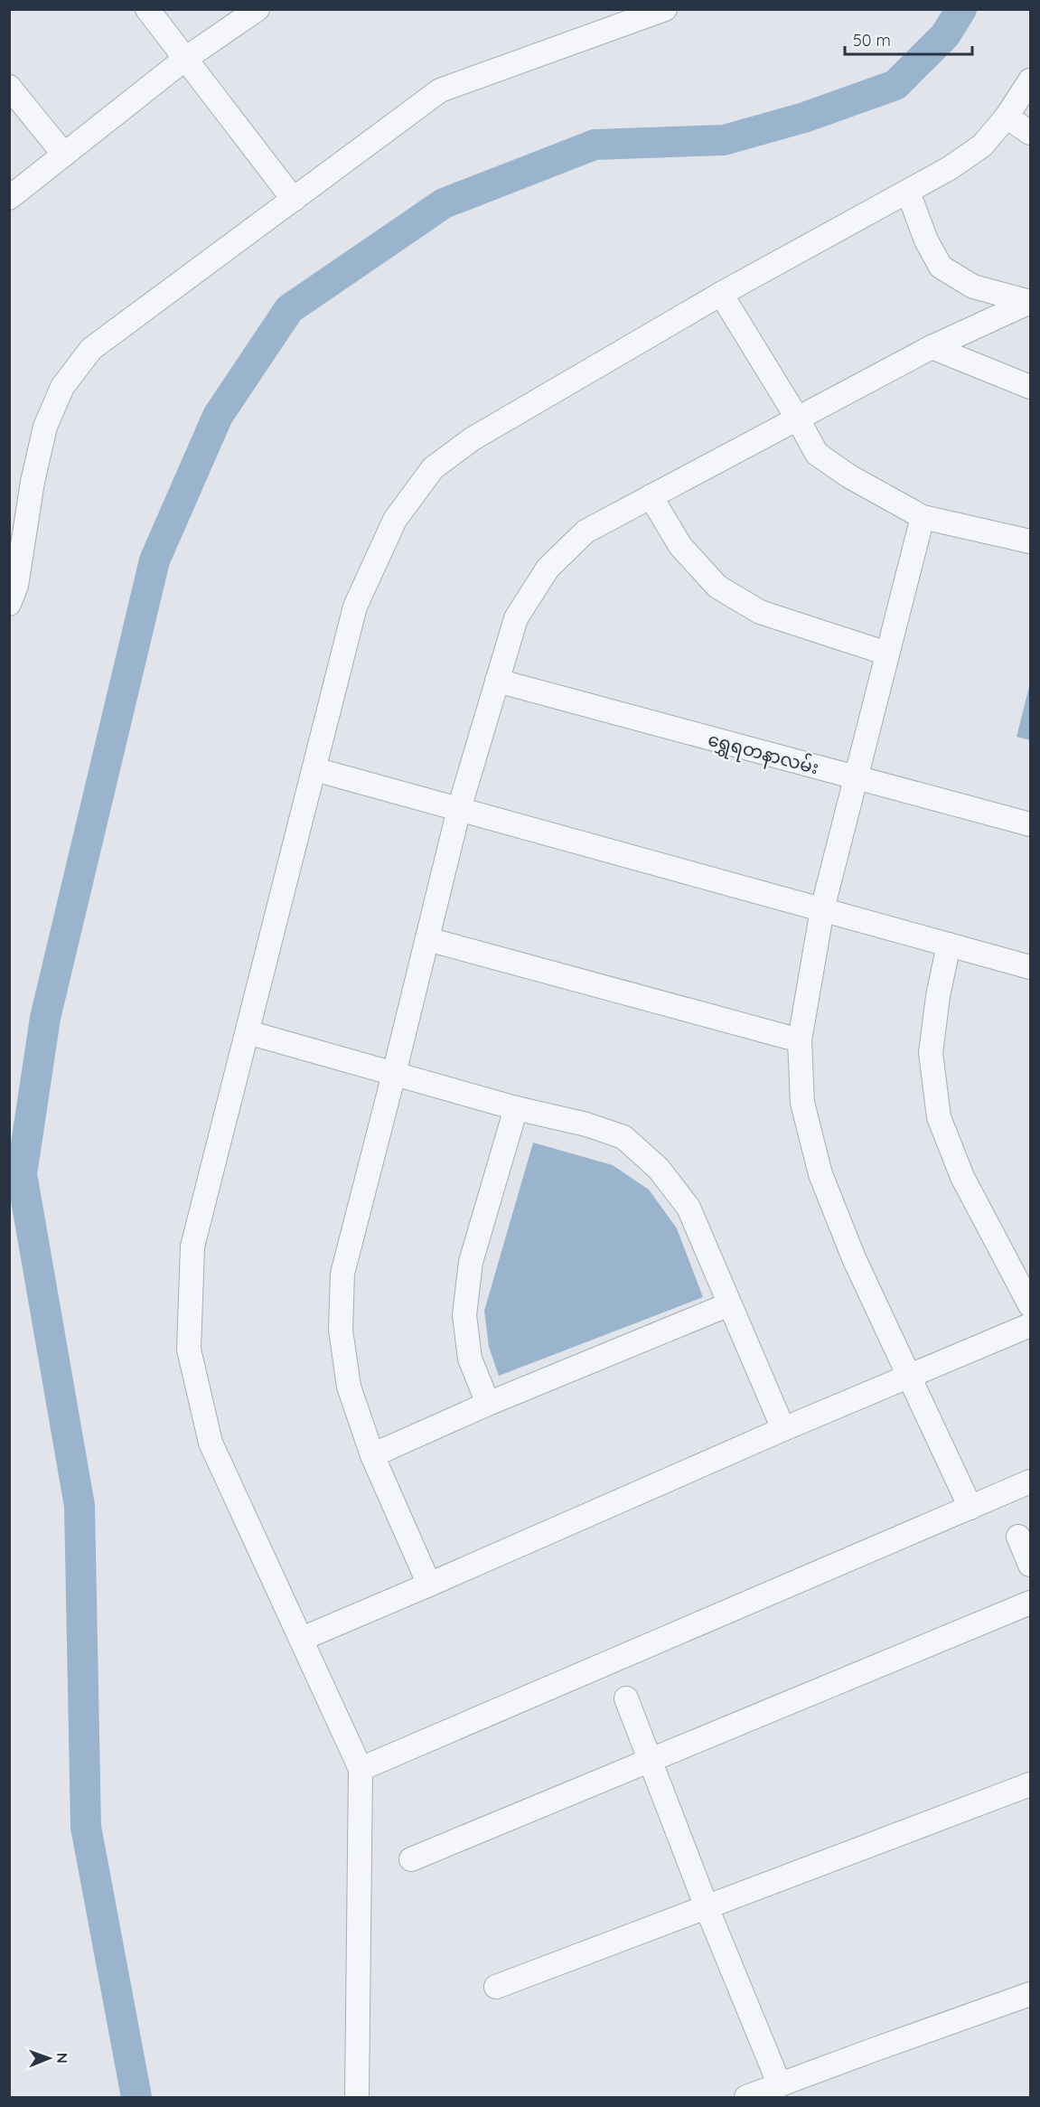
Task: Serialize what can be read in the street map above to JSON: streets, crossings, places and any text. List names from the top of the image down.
{
  "streets": {
    "street": ["ရွှေရတနာလမ်း"]
  },
  "scale_bar": "50 m",
  "north": "right"
}
